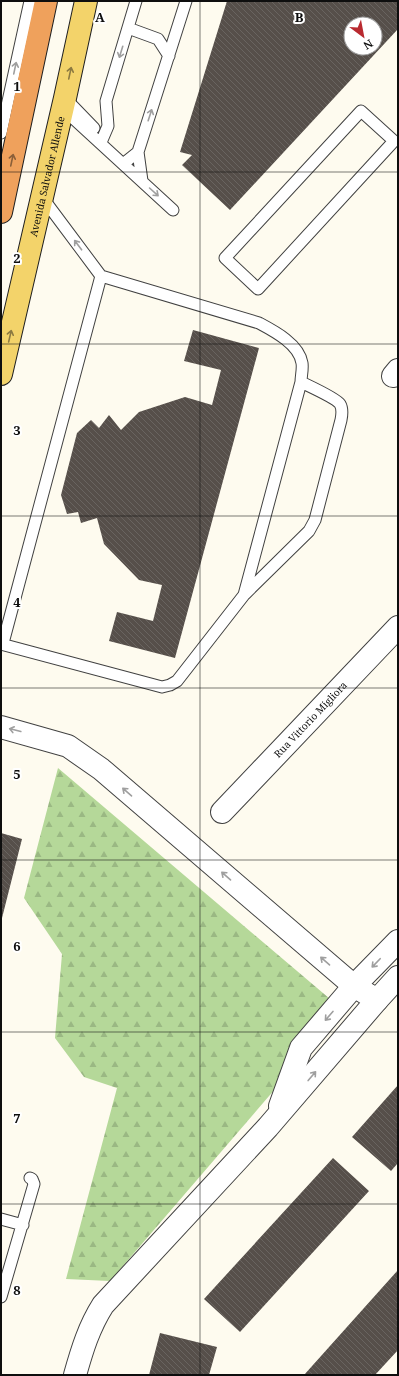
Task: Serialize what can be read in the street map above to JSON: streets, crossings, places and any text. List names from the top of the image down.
{
  "streets": {
    "main road": ["Avenida Salvador Allende"],
    "street": ["Rua Vittorio Migliora"]
  },
  "one_way": ["Avenida Salvador Allende"],
  "north": "bottom right",
  "grid": {
    "columns": ["A", "B"],
    "rows": [
      "1",
      "2",
      "3",
      "4",
      "5",
      "6",
      "7",
      "8"
    ]
  }
}
